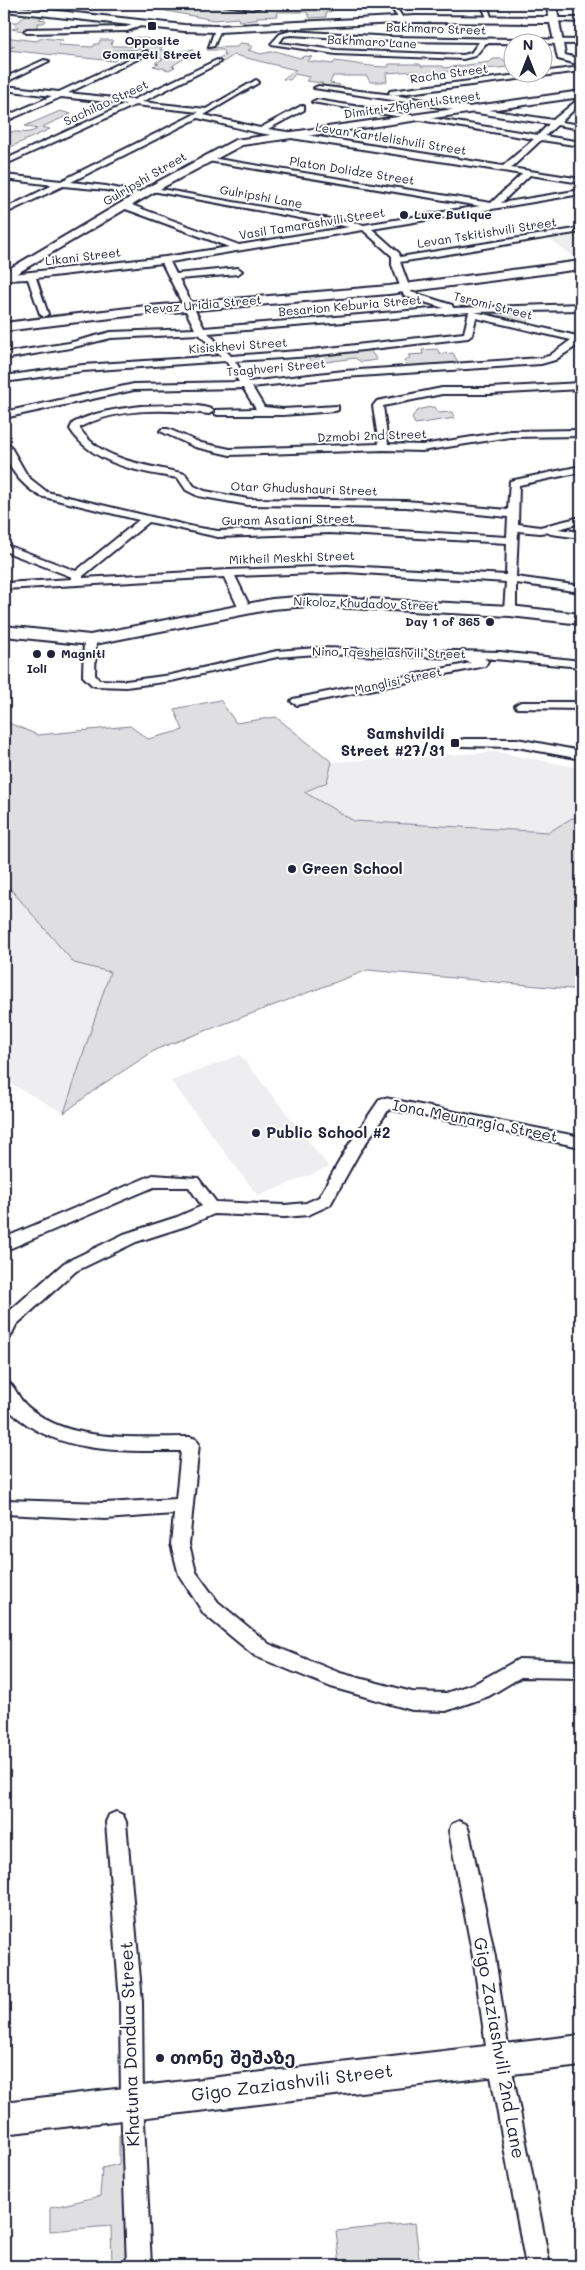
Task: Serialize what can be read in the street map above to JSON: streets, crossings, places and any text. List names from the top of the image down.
{
  "streets": {
    "street": [
      "Bakhmaro Street",
      "Bakhmaro Lane",
      "Racha Street",
      "Sachilao Street",
      "Dimitri Zhghenti Street",
      "Levan Kartlelishvili Street",
      "Platon Dolidze Street",
      "Gulripshi Street",
      "Gulripshi Lane",
      "Vasil Tamarashvili Street",
      "Levan Tskitishvili Street",
      "Likani Street",
      "Revaz Uridia Street",
      "Besarion Keburia Street",
      "Tsromi Street",
      "Kisiskhevi Street",
      "Tsaghveri Street",
      "Dzmobi 2nd Street",
      "Otar Ghudushauri Street",
      "Guram Asatiani Street",
      "Mikheil Meskhi Street",
      "Nikoloz Khudadov Street",
      "Nino Tqeshelashvili Street",
      "Manglisi Street",
      "Iona Meunargia Street",
      "Khatuna Dondua Street",
      "Gigo Zaziashvili 2nd Lane",
      "Gigo Zaziashvili Street"
    ]
  },
  "crossings": [
    ["Bakhmaro Street", "Bakhmaro Lane"],
    ["Dimitri Zhghenti Street", "Levan Kartlelishvili Street"],
    ["Dimitri Zhghenti Street", "Gulripshi Street"],
    ["Levan Kartlelishvili Street", "Gulripshi Street"],
    ["Platon Dolidze Street", "Gulripshi Street"],
    ["Platon Dolidze Street", "Vasil Tamarashvili Street"],
    ["Gulripshi Street", "Gulripshi Lane"],
    ["Gulripshi Street", "Likani Street"],
    ["Gulripshi Lane", "Vasil Tamarashvili Street"],
    ["Vasil Tamarashvili Street", "Likani Street"],
    ["Revaz Uridia Street", "Tsromi Street"],
    ["Besarion Keburia Street", "Tsromi Street"],
    ["Tsromi Street", "Kisiskhevi Street"],
    ["Tsromi Street", "Tsaghveri Street"],
    ["Nikoloz Khudadov Street", "Nino Tqeshelashvili Street"],
    ["Nino Tqeshelashvili Street", "Manglisi Street"],
    ["Khatuna Dondua Street", "Gigo Zaziashvili Street"],
    ["Gigo Zaziashvili 2nd Lane", "Gigo Zaziashvili Street"]
  ],
  "places": {
    "transit": ["Opposite Gomareti Street", "Samshvildi Street #27/31"],
    "other": [
      "Luxe Butique",
      "Day 1 of 365",
      "Ioli",
      "Magniti",
      "Green School",
      "Public School #2",
      "თონე შეშაზე"
    ]
  },
  "north": "top"
}
